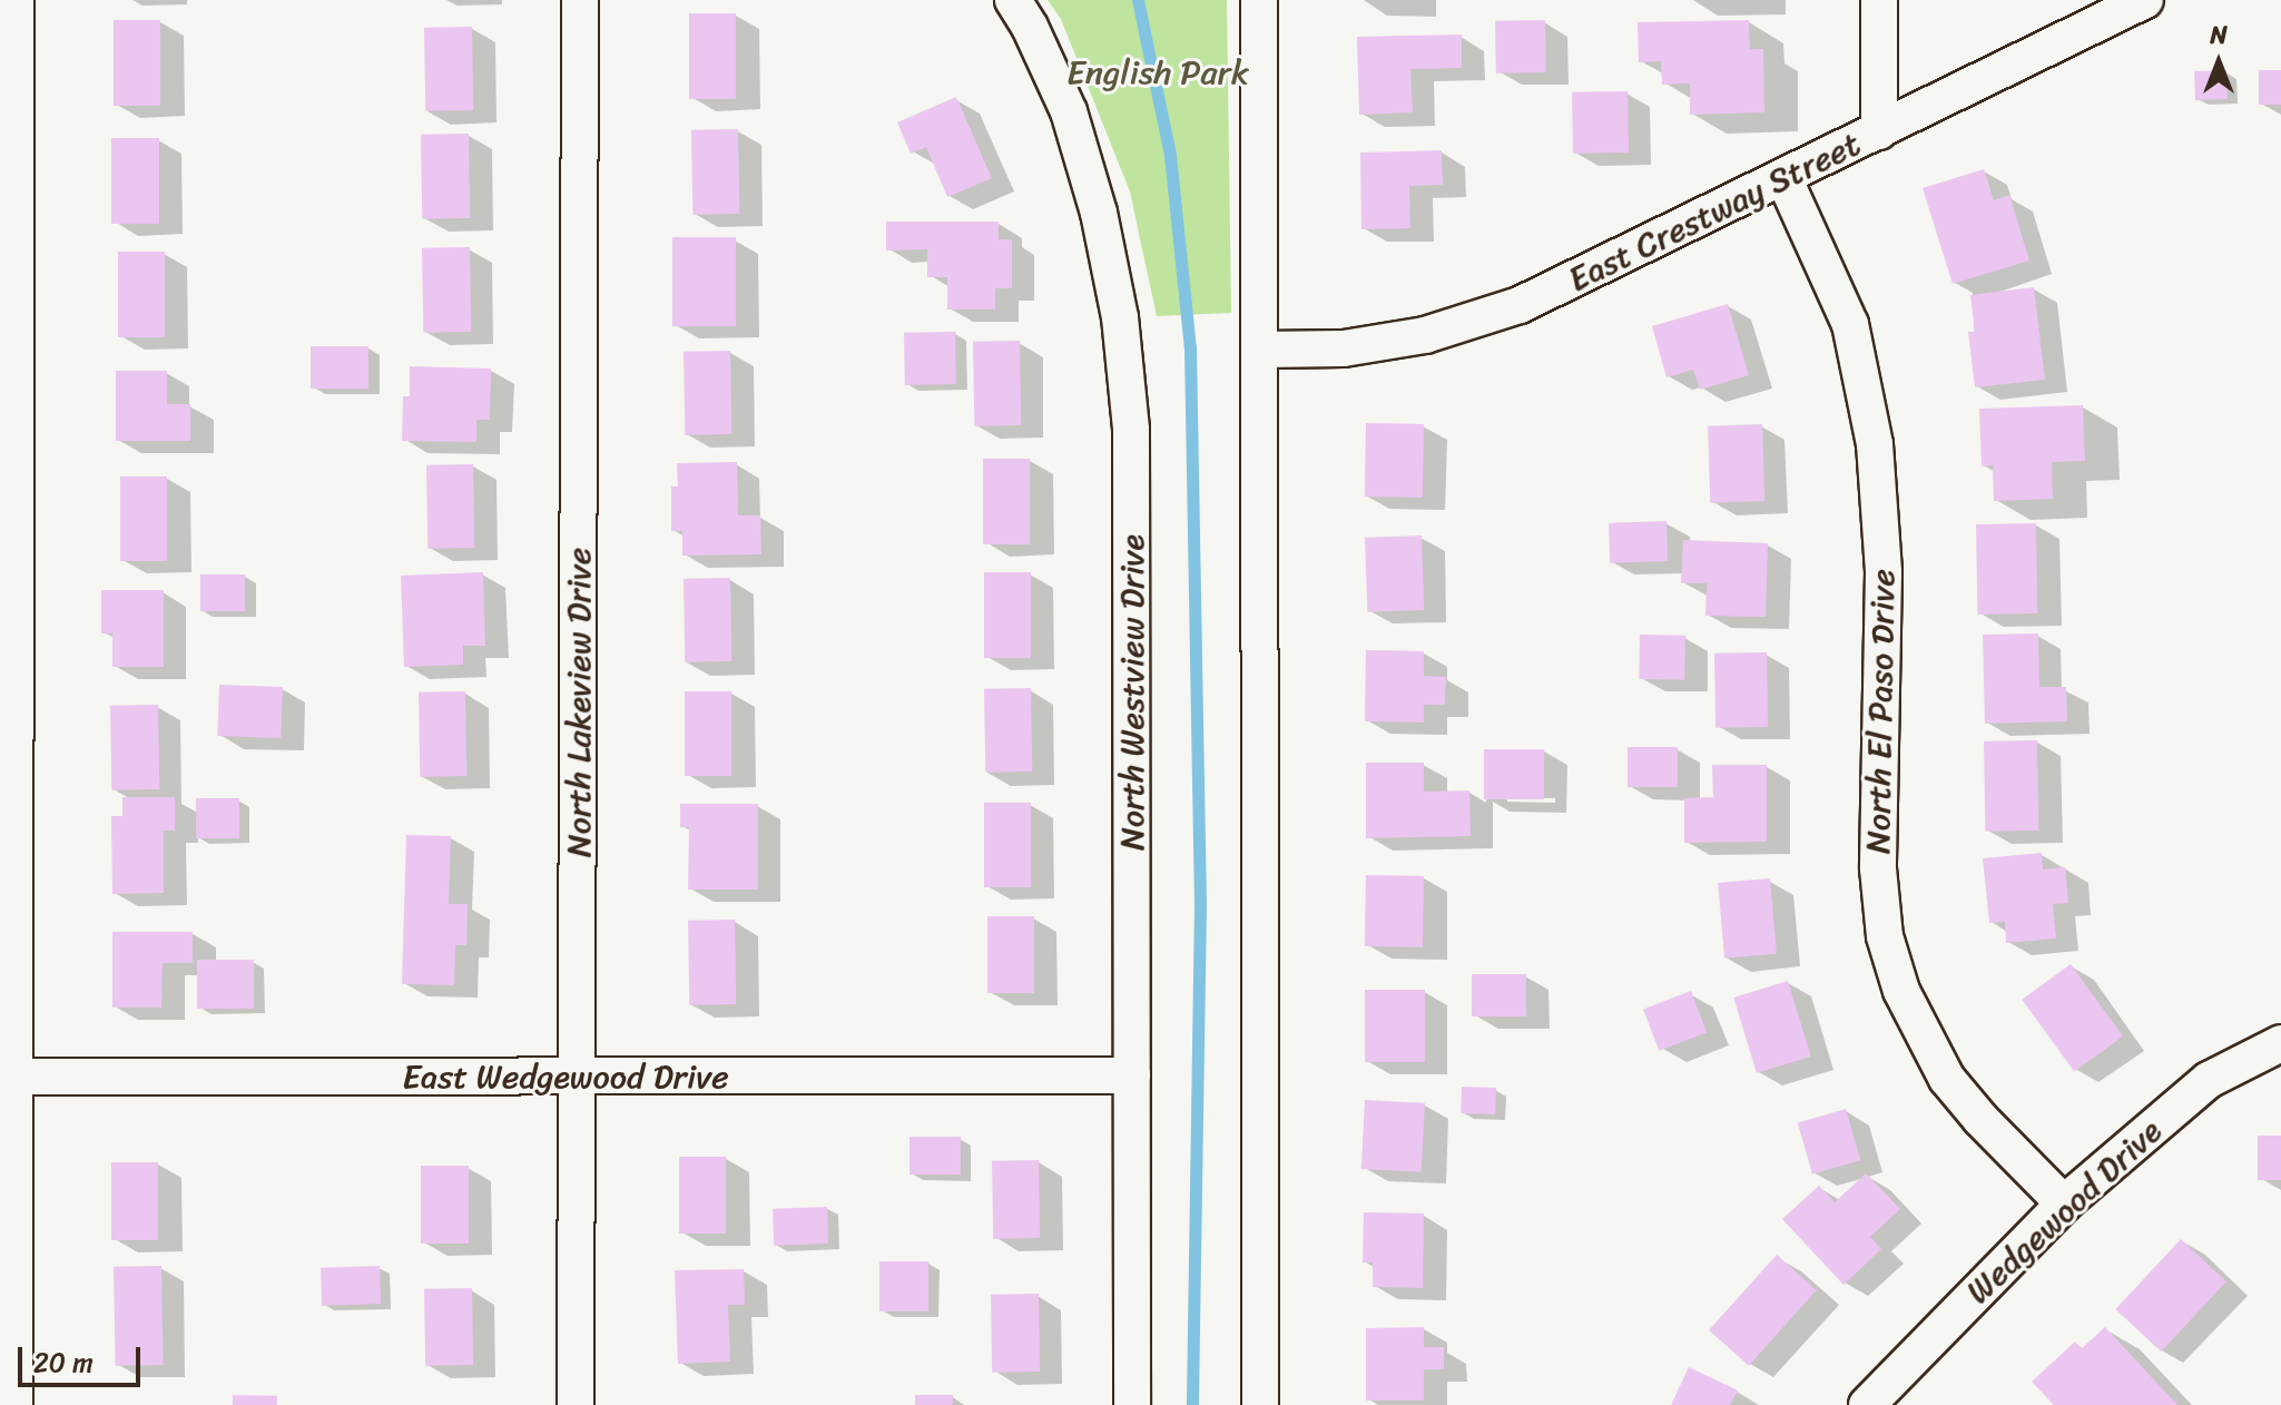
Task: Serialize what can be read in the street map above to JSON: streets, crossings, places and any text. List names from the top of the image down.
{
  "streets": {
    "street": [
      "East Crestway Street",
      "North Westview Drive",
      "North Lakeview Drive",
      "North El Paso Drive",
      "East Wedgewood Drive",
      "Wedgewood Drive"
    ]
  },
  "crossings": [
    ["East Crestway Street", "North El Paso Drive"],
    ["North Westview Drive", "East Wedgewood Drive"],
    ["North Lakeview Drive", "East Wedgewood Drive"],
    ["North El Paso Drive", "Wedgewood Drive"]
  ],
  "parks": ["English Park"],
  "scale_bar": "20 m",
  "north": "top"
}
